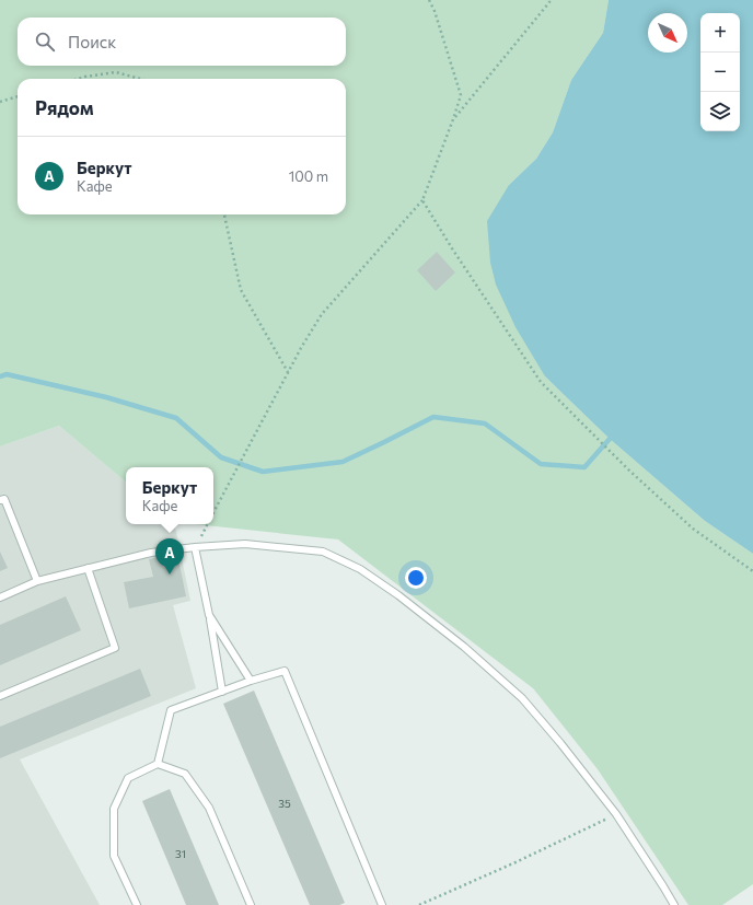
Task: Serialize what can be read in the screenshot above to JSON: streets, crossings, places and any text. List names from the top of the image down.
{
  "house_numbers": ["35", "31"],
  "north": "bottom right",
  "page": {
    "map_buttons": ["+", "−"],
    "search": "Поиск",
    "heading": "Рядом",
    "list": [
      {
        "mark": "A",
        "name": "Беркут",
        "note": "Кафе",
        "value": "100 m"
      }
    ],
    "popup": ["Беркут", "Кафе"],
    "pins": "A"
  }
}
